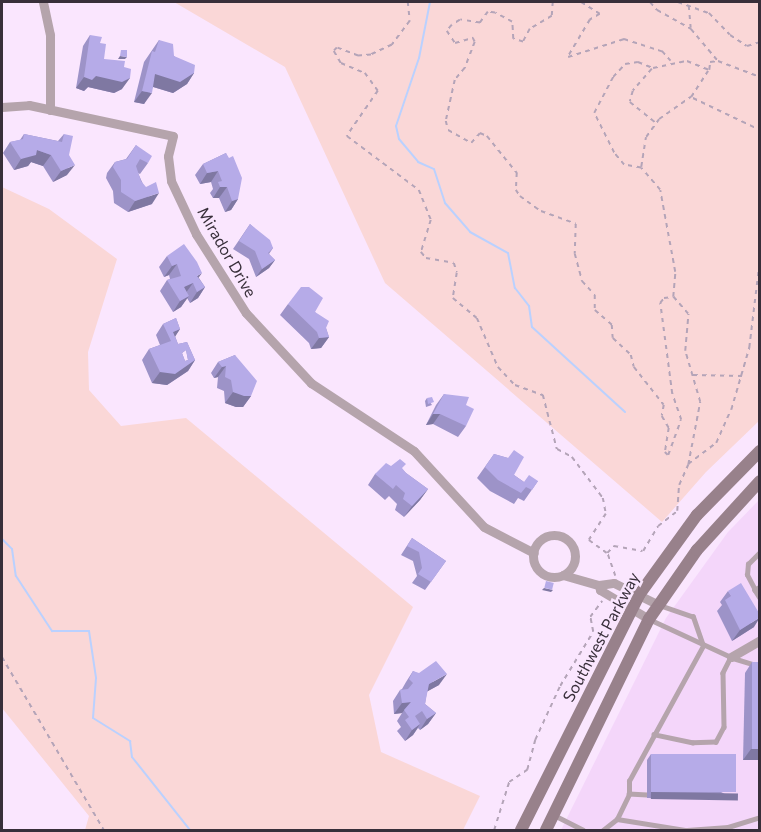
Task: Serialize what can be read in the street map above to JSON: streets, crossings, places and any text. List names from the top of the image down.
{
  "streets": {
    "main road": ["Southwest Parkway"],
    "street": ["Mirador Drive"]
  },
  "crossings": [
    ["Mirador Drive", "Southwest Parkway"]
  ]
}
